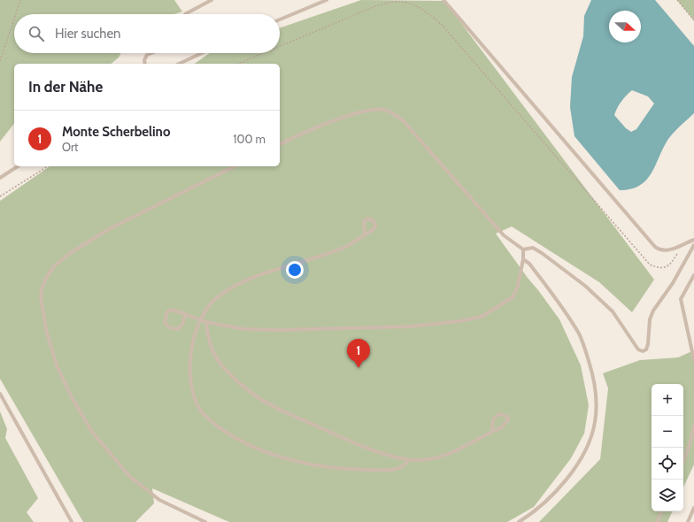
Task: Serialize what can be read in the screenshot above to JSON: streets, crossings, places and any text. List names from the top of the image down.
{
  "north": "right",
  "page": {
    "search": "Hier suchen",
    "heading": "In der Nähe",
    "list": [
      {
        "mark": "1",
        "name": "Monte Scherbelino",
        "note": "Ort",
        "value": "100 m"
      }
    ],
    "pins": "1",
    "map_buttons": ["+", "−"]
  }
}
